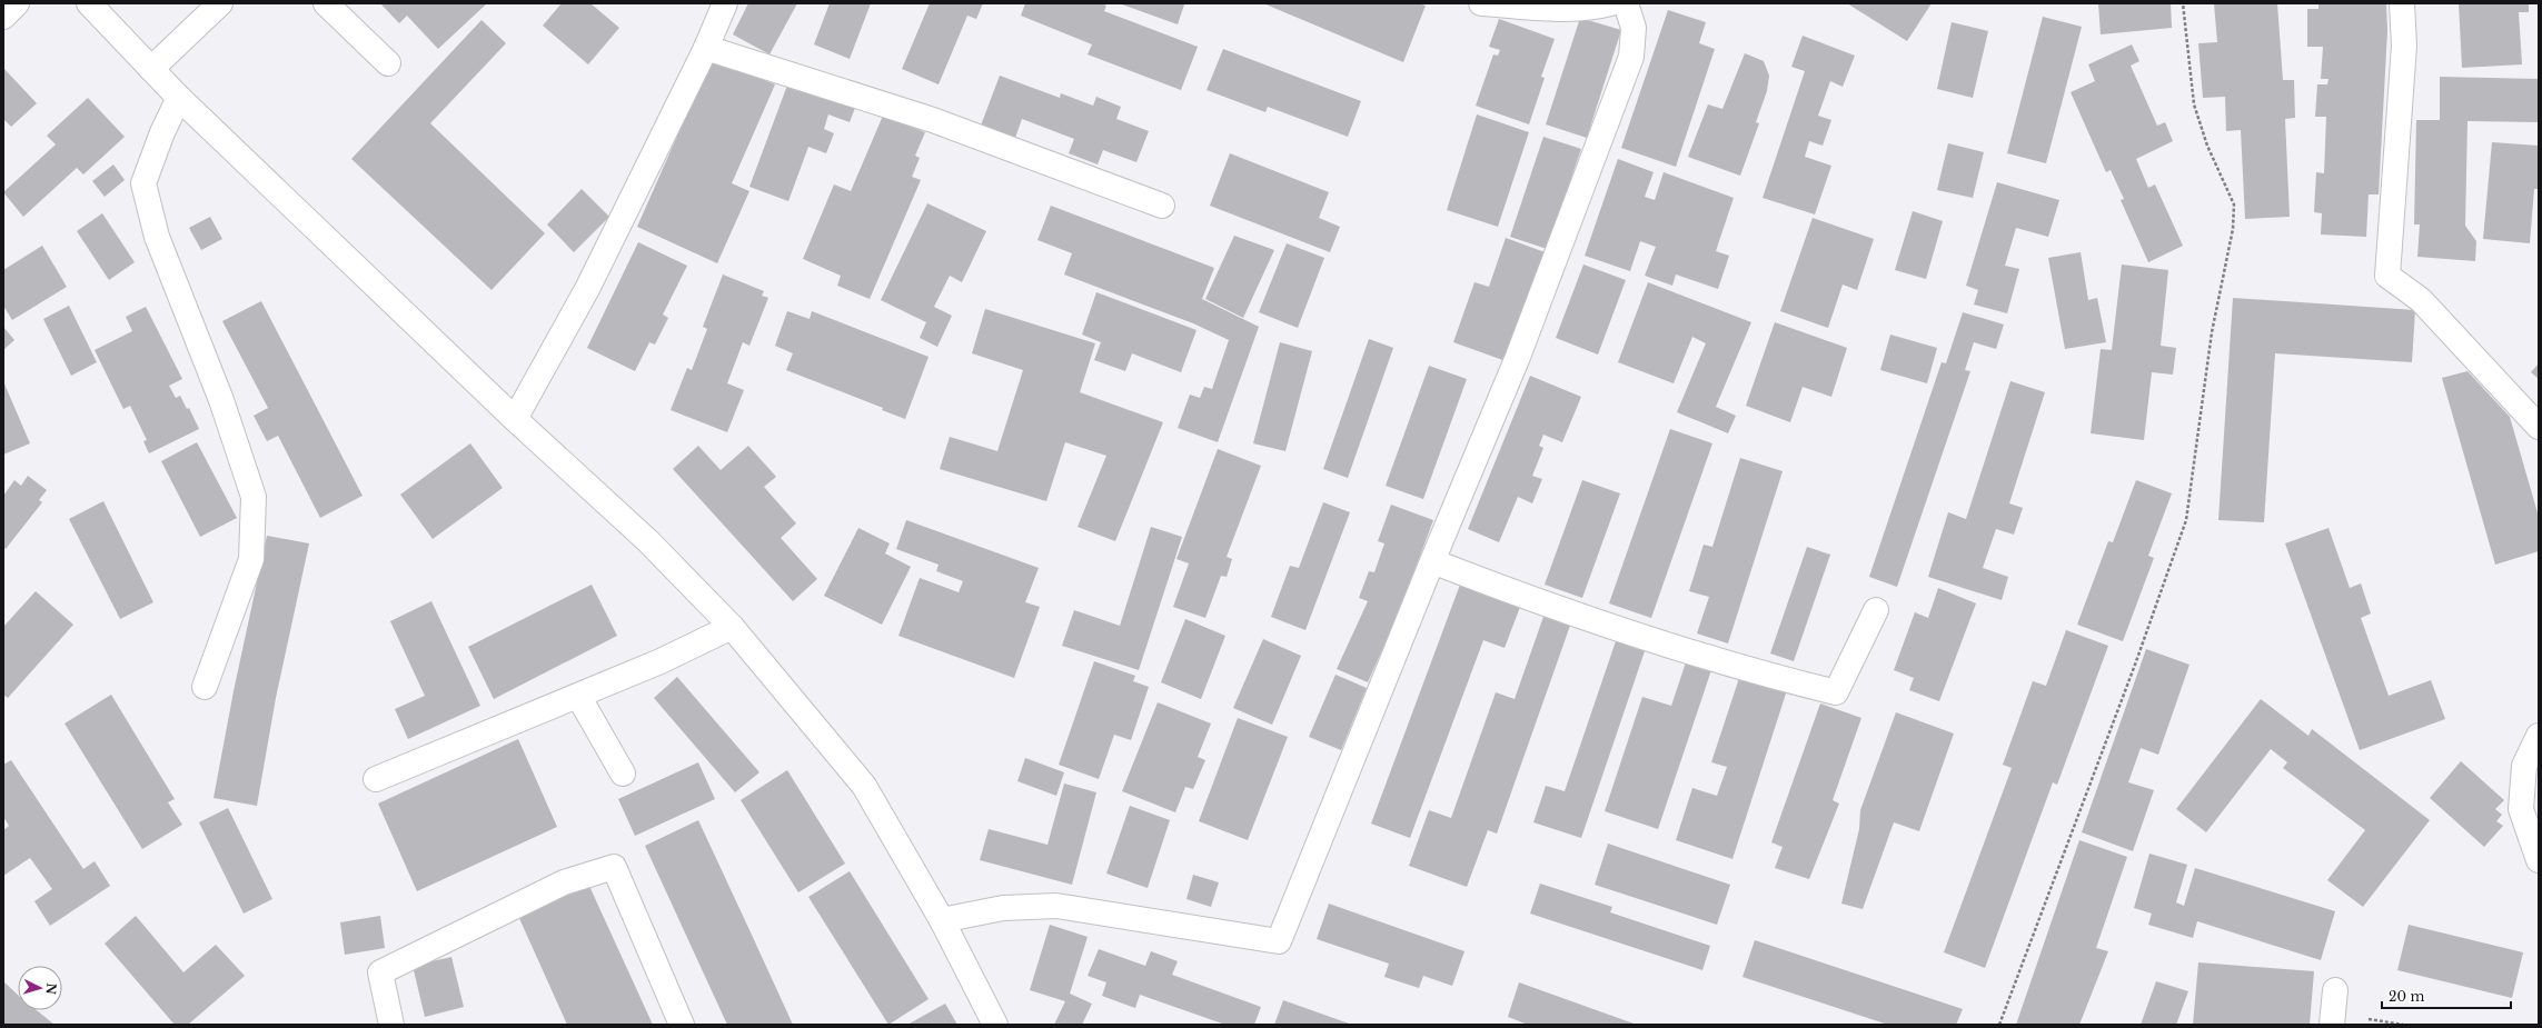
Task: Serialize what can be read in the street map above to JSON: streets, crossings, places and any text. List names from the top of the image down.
{
  "scale_bar": "20 m",
  "north": "right"
}
